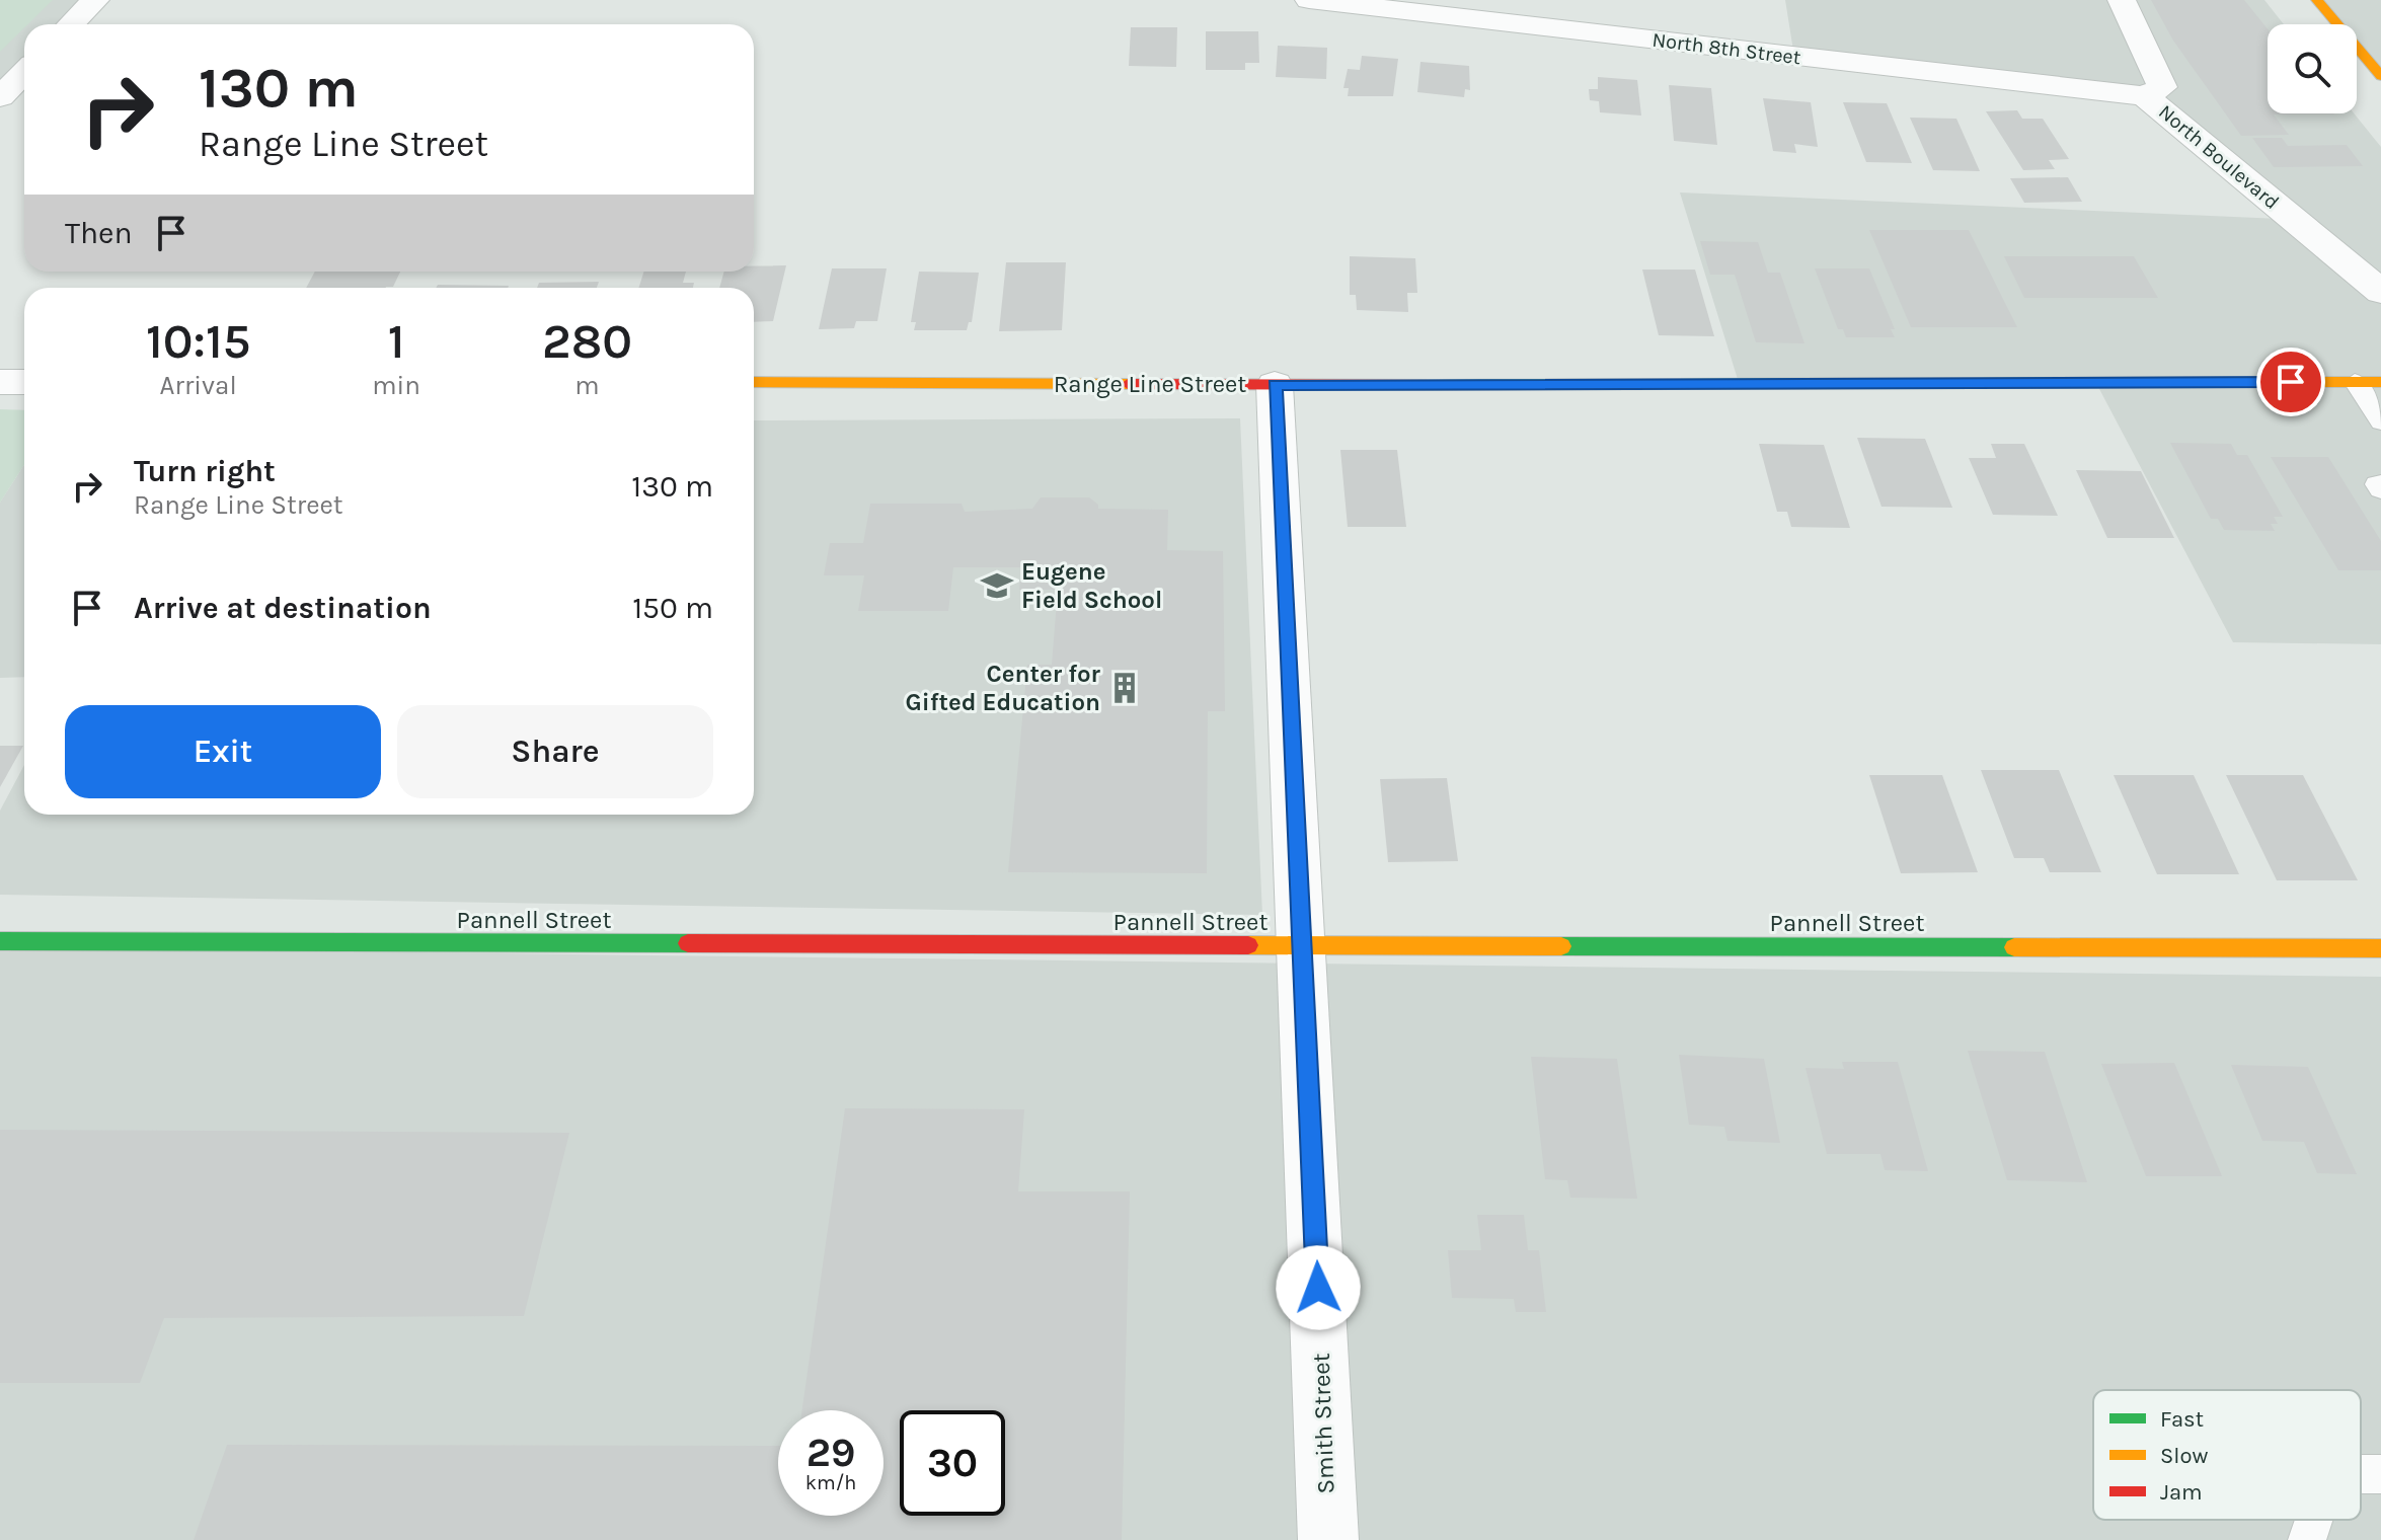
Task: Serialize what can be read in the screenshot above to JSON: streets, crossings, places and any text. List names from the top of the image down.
{
  "streets": {
    "street": [
      "North 8th Street",
      "North Boulevard",
      "Range Line Street",
      "Pannell Street",
      "Smith Street"
    ]
  },
  "crossings": [
    ["North 8th Street", "North Boulevard"],
    ["Range Line Street", "Smith Street"],
    ["Pannell Street", "Smith Street"]
  ],
  "places": {
    "school or university": ["Eugene Field School"],
    "building": ["Center for Gifted Education"]
  },
  "legend": ["Fast", "Slow", "Jam"],
  "page": {
    "turn": ["130 m", "Range Line Street"],
    "then": "Then",
    "eta": [
      "10:15",
      "Arrival",
      "1",
      "min",
      "280",
      "m"
    ],
    "list": [
      {
        "name": "Turn right",
        "note": "Range Line Street",
        "value": "130 m"
      },
      {
        "name": "Arrive at destination",
        "value": "150 m"
      }
    ],
    "buttons": ["Exit", "Share"],
    "speed": "29 km/h",
    "limit": "30"
  }
}
